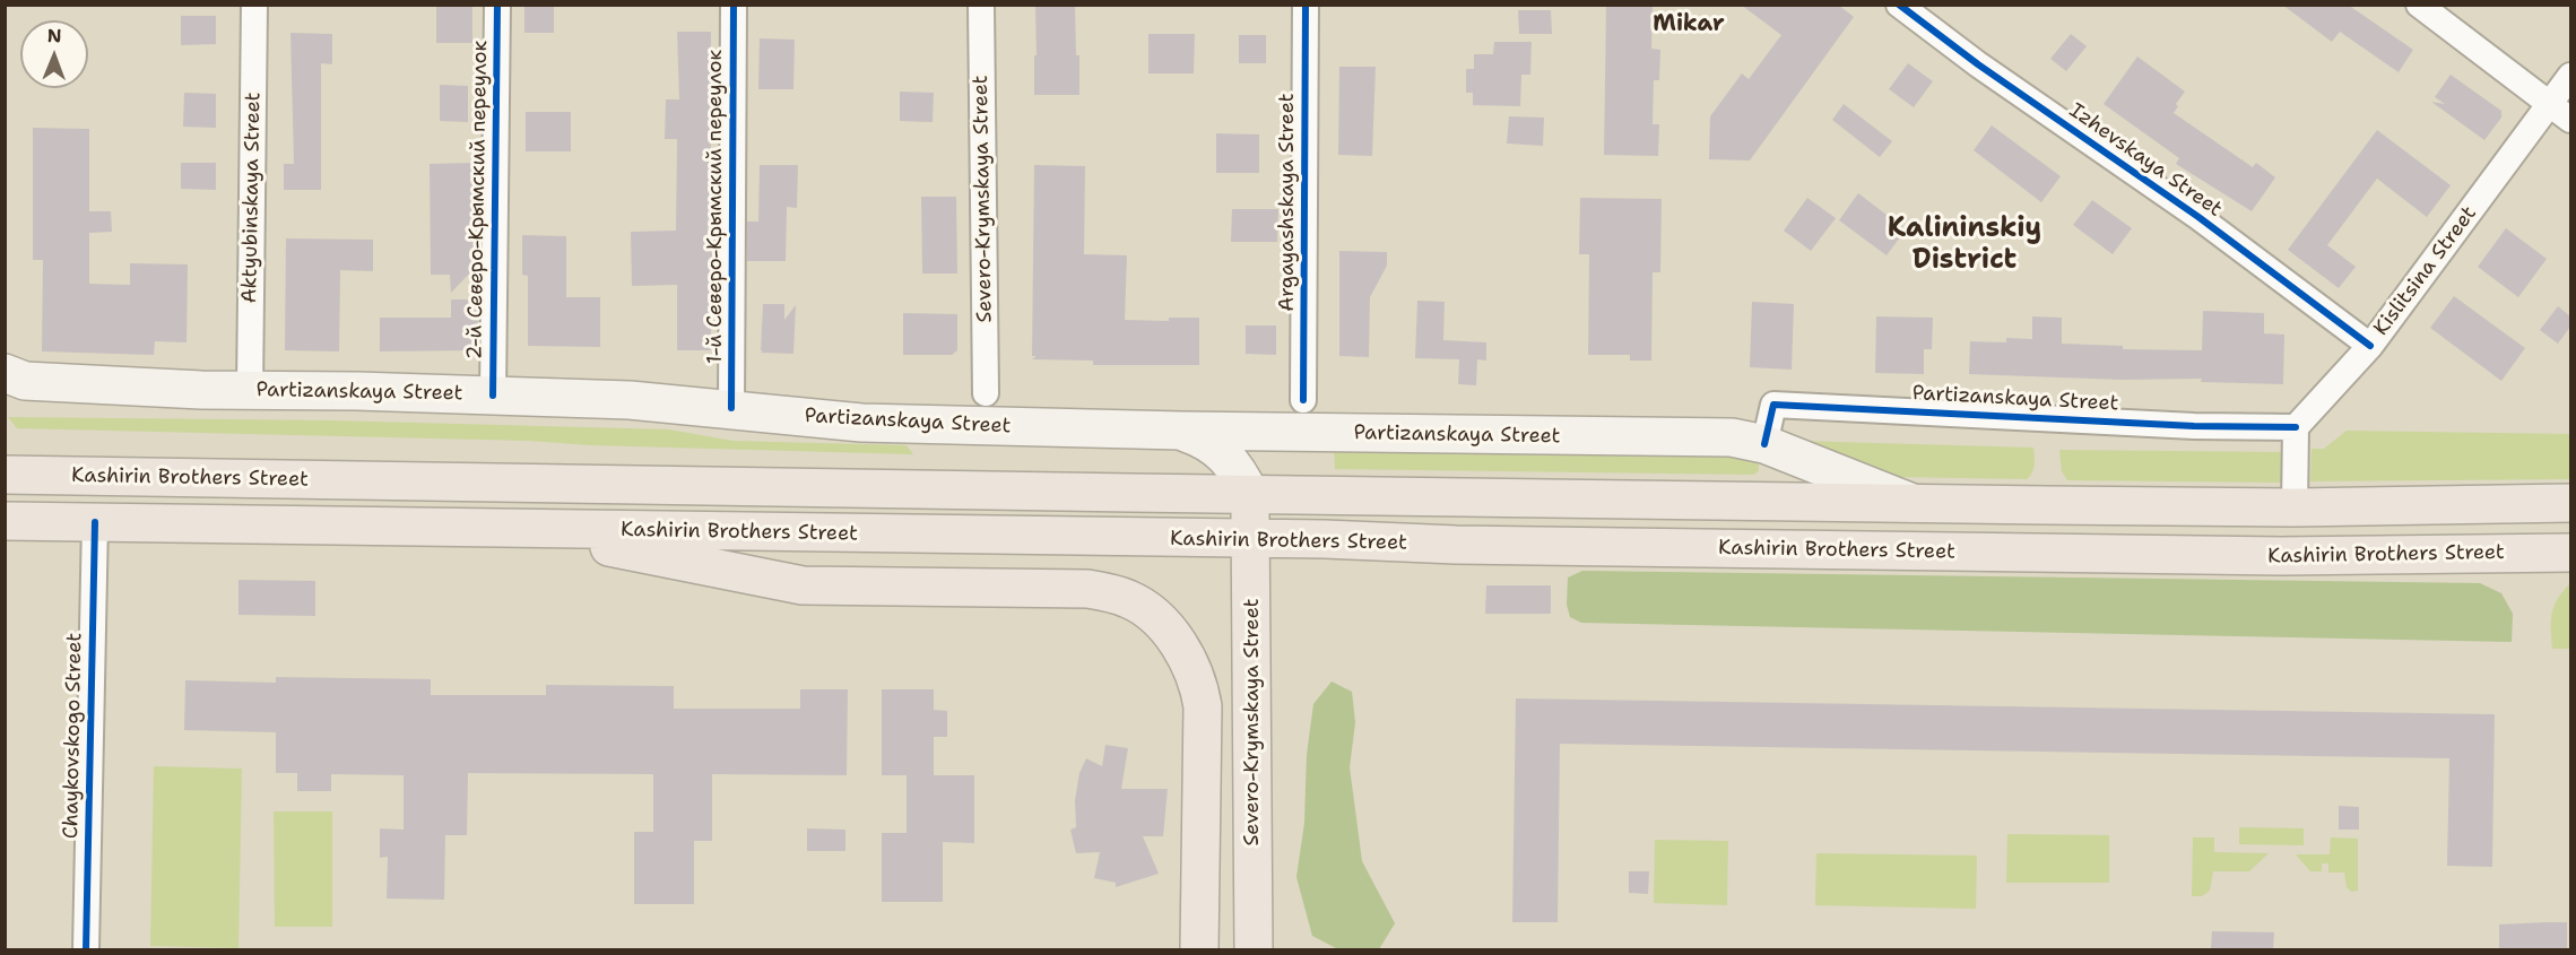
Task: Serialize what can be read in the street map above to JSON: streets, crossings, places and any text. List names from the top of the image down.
{
  "streets": {
    "main road": ["Severo-Krymskaya Street", "Partizanskaya Street", "Kashirin Brothers Street"],
    "street": [
      "Izhevskaya Street",
      "Aktyubinskaya Street",
      "2-й Северо-Крымский переулок",
      "Argayashskaya Street",
      "1-й Северо-Крымский переулок",
      "Kislitsina Street",
      "Chaykovskogo Street"
    ]
  },
  "crossings": [
    ["Izhevskaya Street", "Kislitsina Street"],
    ["Aktyubinskaya Street", "Partizanskaya Street"],
    ["Severo-Krymskaya Street", "Kashirin Brothers Street"],
    ["2-й Северо-Крымский переулок", "Partizanskaya Street"],
    ["1-й Северо-Крымский переулок", "Partizanskaya Street"],
    ["Kislitsina Street", "Partizanskaya Street"],
    ["Kashirin Brothers Street", "Chaykovskogo Street"]
  ],
  "districts": ["Mikar", "Kalininskiy District"],
  "north": "top"
}
